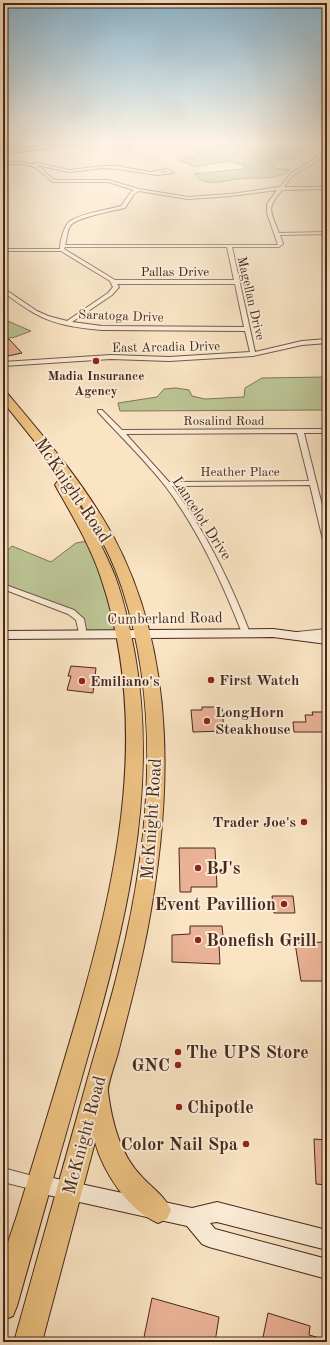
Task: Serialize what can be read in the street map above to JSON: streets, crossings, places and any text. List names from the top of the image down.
{
  "streets": {
    "highway": ["McKnight Road"],
    "main road": ["Cumberland Road"],
    "street": [
      "Pallas Drive",
      "Magellan Drive",
      "Saratoga Drive",
      "East Arcadia Drive",
      "Rosalind Road",
      "Heather Place",
      "Lancelot Drive"
    ]
  },
  "crossings": [
    ["Pallas Drive", "Magellan Drive"],
    ["Magellan Drive", "Saratoga Drive"],
    ["Magellan Drive", "East Arcadia Drive"],
    ["Rosalind Road", "Lancelot Drive"],
    ["Heather Place", "Lancelot Drive"],
    ["McKnight Road", "Cumberland Road"],
    ["Lancelot Drive", "Cumberland Road"]
  ],
  "places": [
    "Madia Insurance Agency",
    "First Watch",
    "Emiliano's",
    "LongHorn Steakhouse",
    "Trader Joe's",
    "BJ's",
    "Event Pavillion",
    "Bonefish Grill",
    "The UPS Store",
    "GNC",
    "Chipotle",
    "Color Nail Spa"
  ]
}
